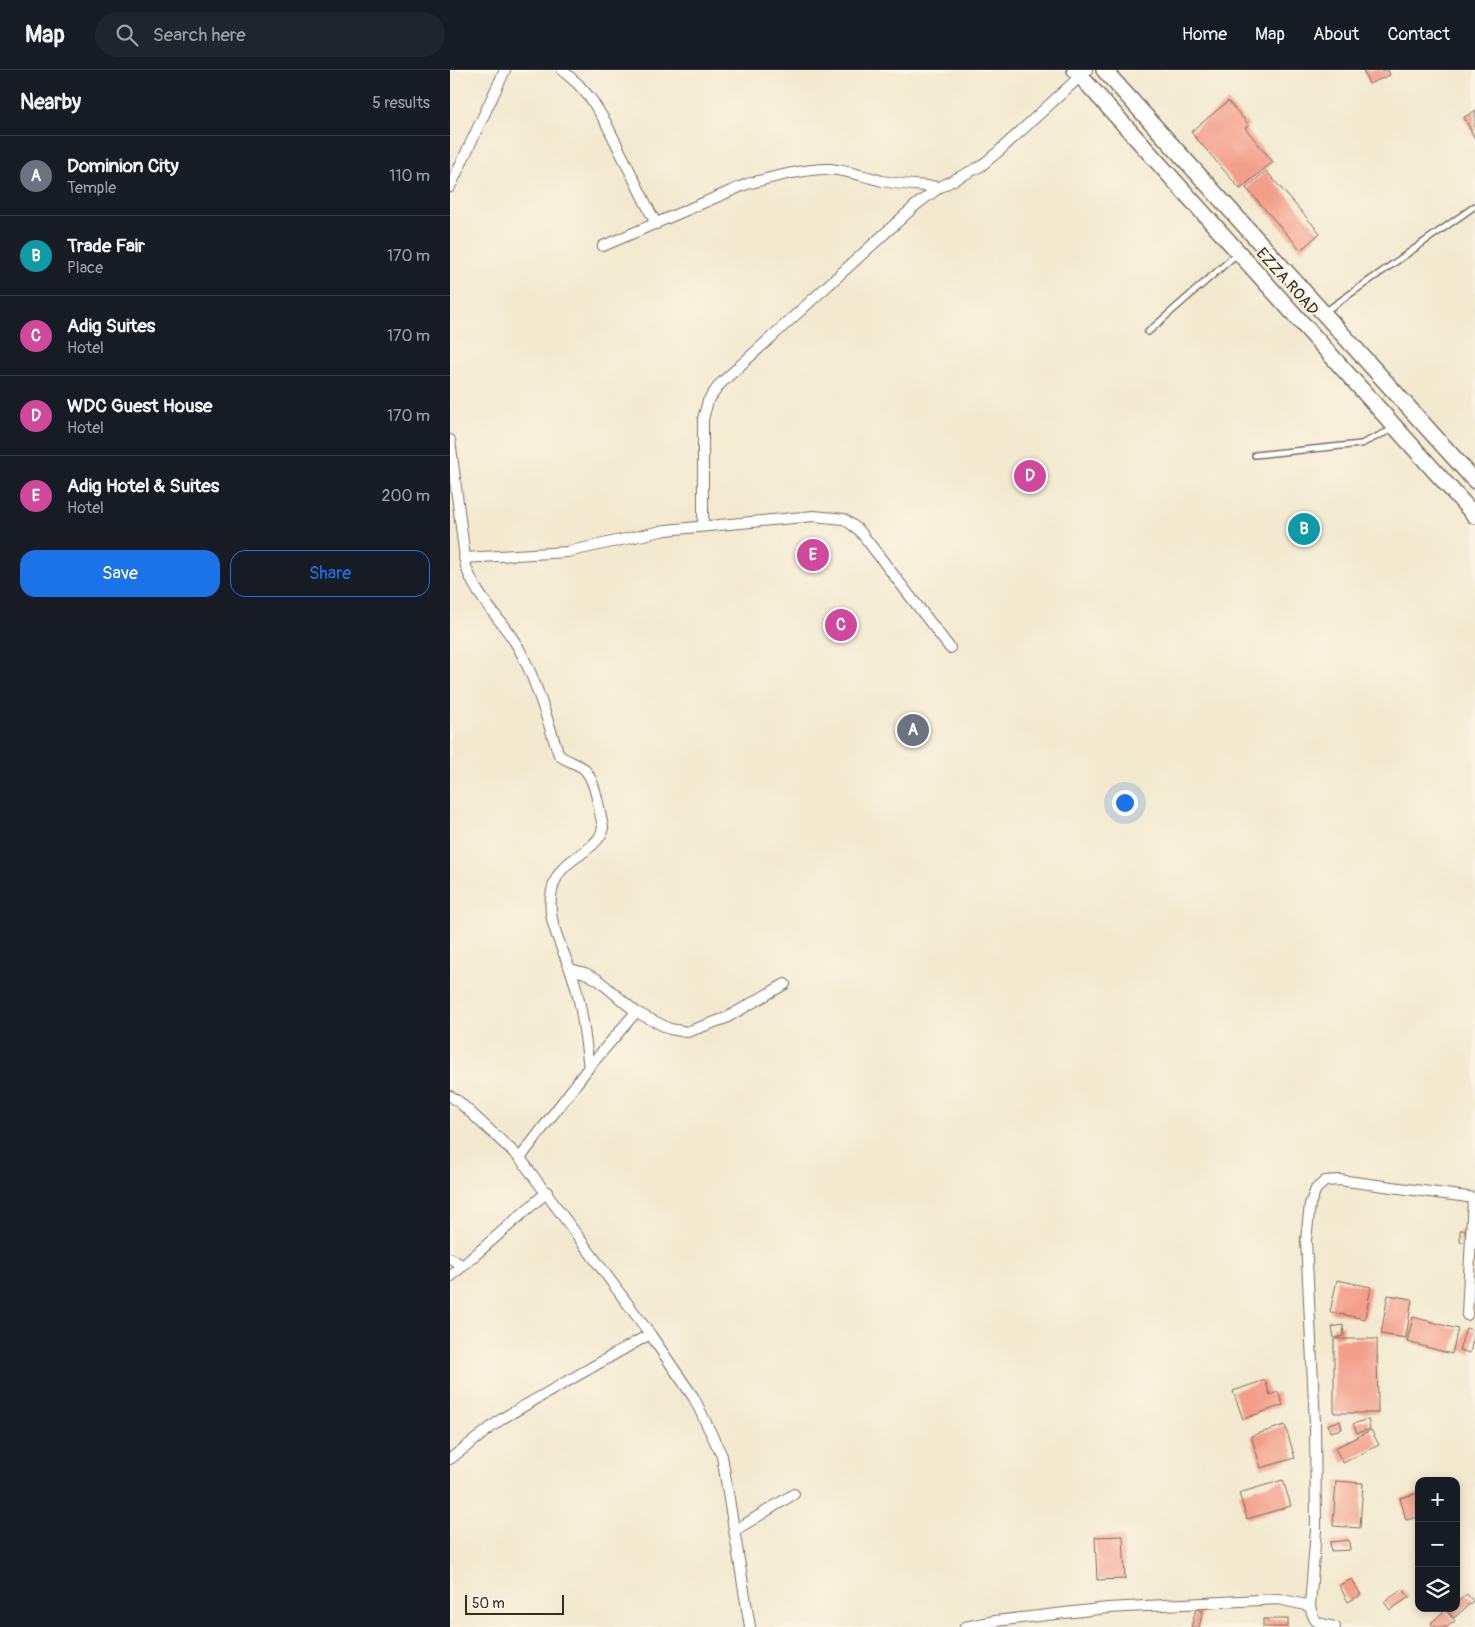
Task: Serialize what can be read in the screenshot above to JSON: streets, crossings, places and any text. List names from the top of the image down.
{
  "streets": {
    "main road": ["EZZA ROAD"]
  },
  "scale_bar": "50 m",
  "page": {
    "header": "Map",
    "search": "Search here",
    "nav": [
      "Home",
      "Map",
      "About",
      "Contact"
    ],
    "heading": ["Nearby", "5 results"],
    "list": [
      {
        "mark": "A",
        "name": "Dominion City",
        "note": "Temple",
        "value": "110 m"
      },
      {
        "mark": "B",
        "name": "Trade Fair",
        "note": "Place",
        "value": "170 m"
      },
      {
        "mark": "C",
        "name": "Adig Suites",
        "note": "Hotel",
        "value": "170 m"
      },
      {
        "mark": "D",
        "name": "WDC Guest House",
        "note": "Hotel",
        "value": "170 m"
      },
      {
        "mark": "E",
        "name": "Adig Hotel & Suites",
        "note": "Hotel",
        "value": "200 m"
      }
    ],
    "pins": [
      "D",
      "B",
      "E",
      "C",
      "A"
    ],
    "buttons": ["Save", "Share"],
    "map_buttons": ["+", "−"],
    "scale": "50 m"
  }
}
